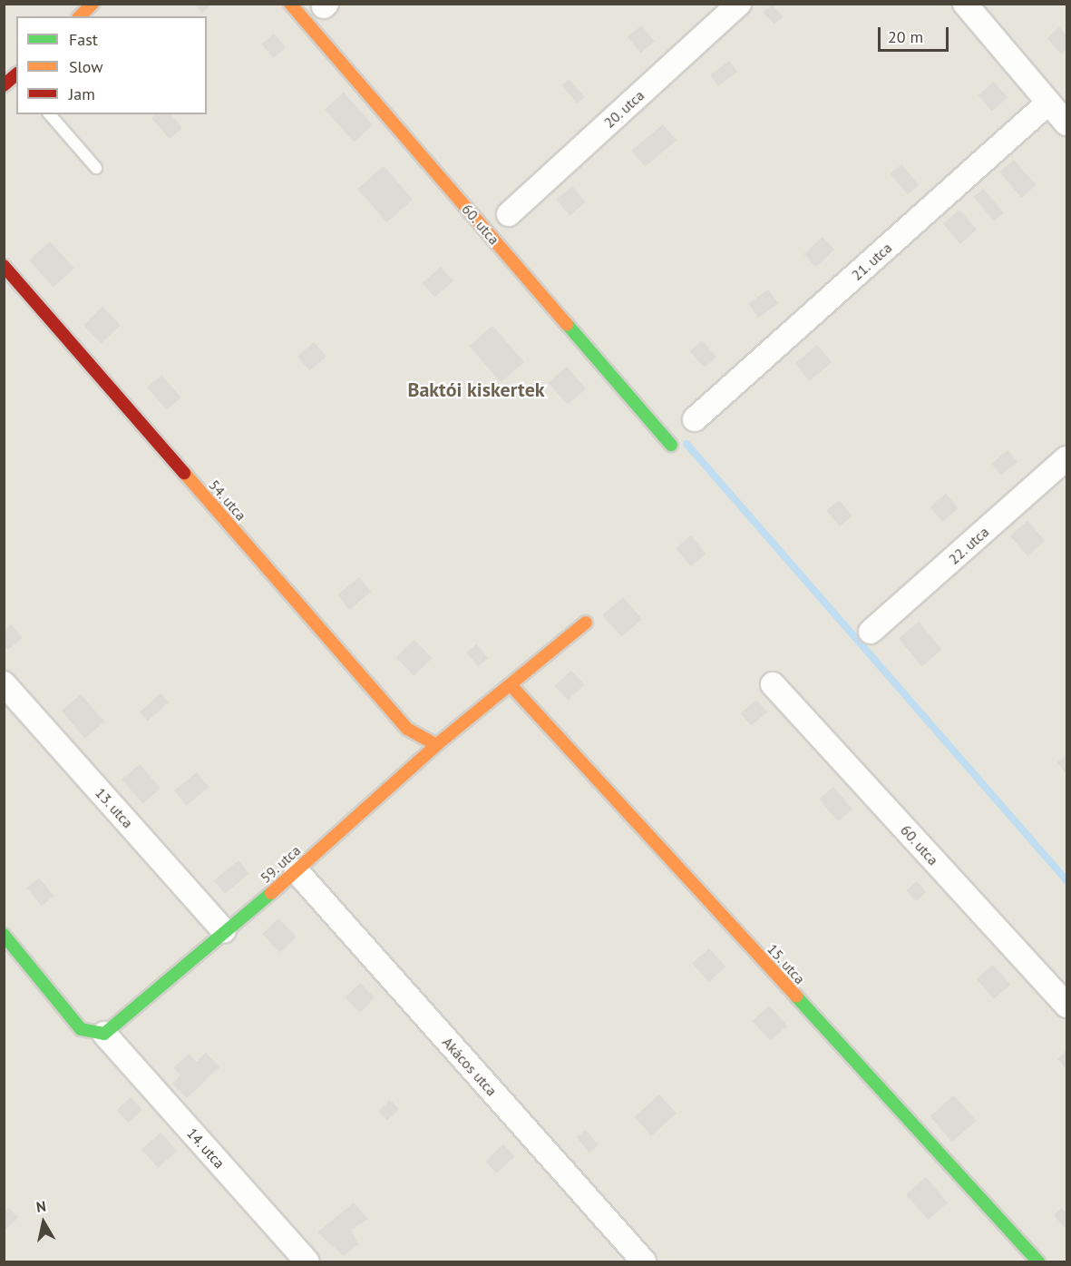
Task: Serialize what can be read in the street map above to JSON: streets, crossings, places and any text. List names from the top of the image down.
{
  "streets": {
    "street": [
      "20. utca",
      "60. utca",
      "21. utca",
      "54. utca",
      "22. utca",
      "13. utca",
      "59. utca",
      "15. utca",
      "Akácos utca",
      "14. utca"
    ]
  },
  "crossings": [
    ["54. utca", "59. utca"],
    ["13. utca", "59. utca"],
    ["59. utca", "15. utca"],
    ["59. utca", "Akácos utca"],
    ["59. utca", "14. utca"]
  ],
  "districts": ["Baktói kiskertek"],
  "legend": ["Fast", "Slow", "Jam"],
  "scale_bar": "20 m",
  "north": "top"
}
